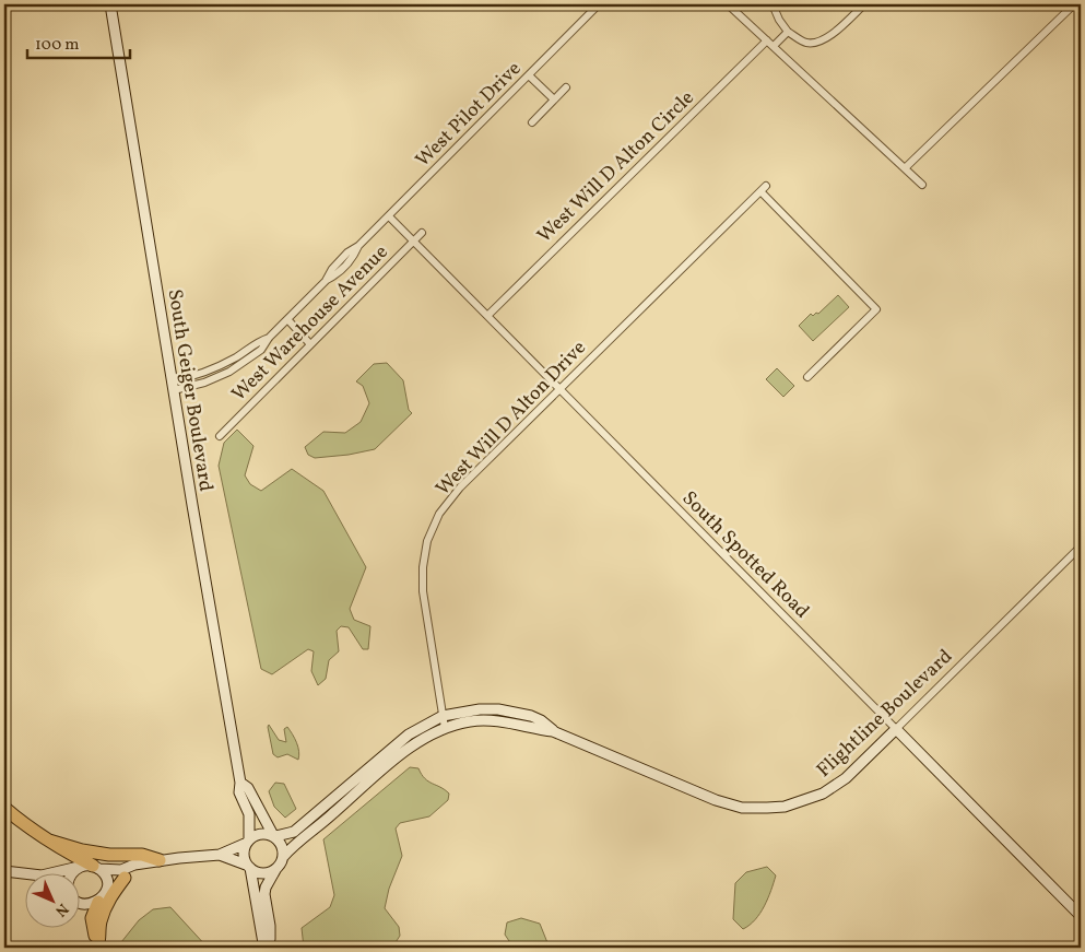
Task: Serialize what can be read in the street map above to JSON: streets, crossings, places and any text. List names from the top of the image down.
{
  "streets": {
    "main road": ["South Geiger Boulevard", "South Spotted Road", "Flightline Boulevard"],
    "street": [
      "West Pilot Drive",
      "West Will D Alton Circle",
      "West Warehouse Avenue",
      "West Will D Alton Drive"
    ]
  },
  "crossings": [
    ["West Pilot Drive", "South Geiger Boulevard"],
    ["West Pilot Drive", "South Spotted Road"],
    ["West Will D Alton Circle", "South Spotted Road"],
    ["West Warehouse Avenue", "South Spotted Road"],
    ["South Geiger Boulevard", "Flightline Boulevard"],
    ["West Will D Alton Drive", "South Spotted Road"],
    ["West Will D Alton Drive", "Flightline Boulevard"],
    ["South Spotted Road", "Flightline Boulevard"]
  ],
  "scale_bar": "100 m",
  "north": "bottom right"
}
